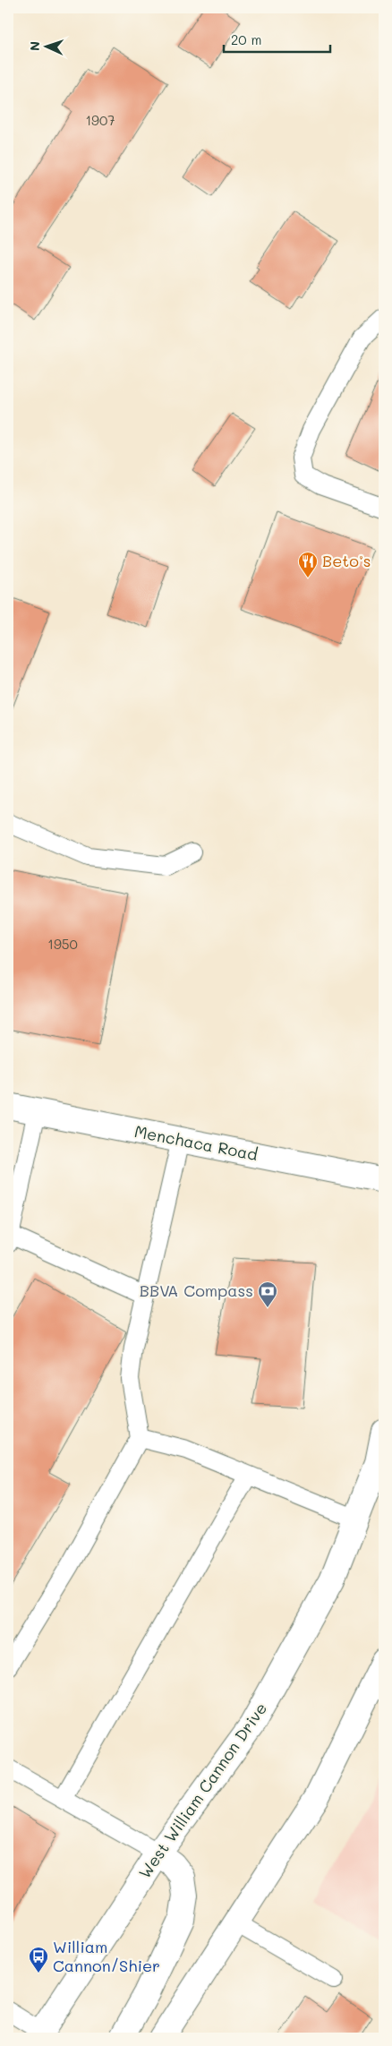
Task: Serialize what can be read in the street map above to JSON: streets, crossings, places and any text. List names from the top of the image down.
{
  "streets": {
    "main road": ["Menchaca Road", "West William Cannon Drive"]
  },
  "places": {
    "restaurant": ["Beto’s"],
    "bank": ["BBVA Compass"],
    "bus stop": ["William Cannon/Shier"]
  },
  "house_numbers": ["1907", "1950"],
  "scale_bar": "20 m",
  "north": "left"
}
